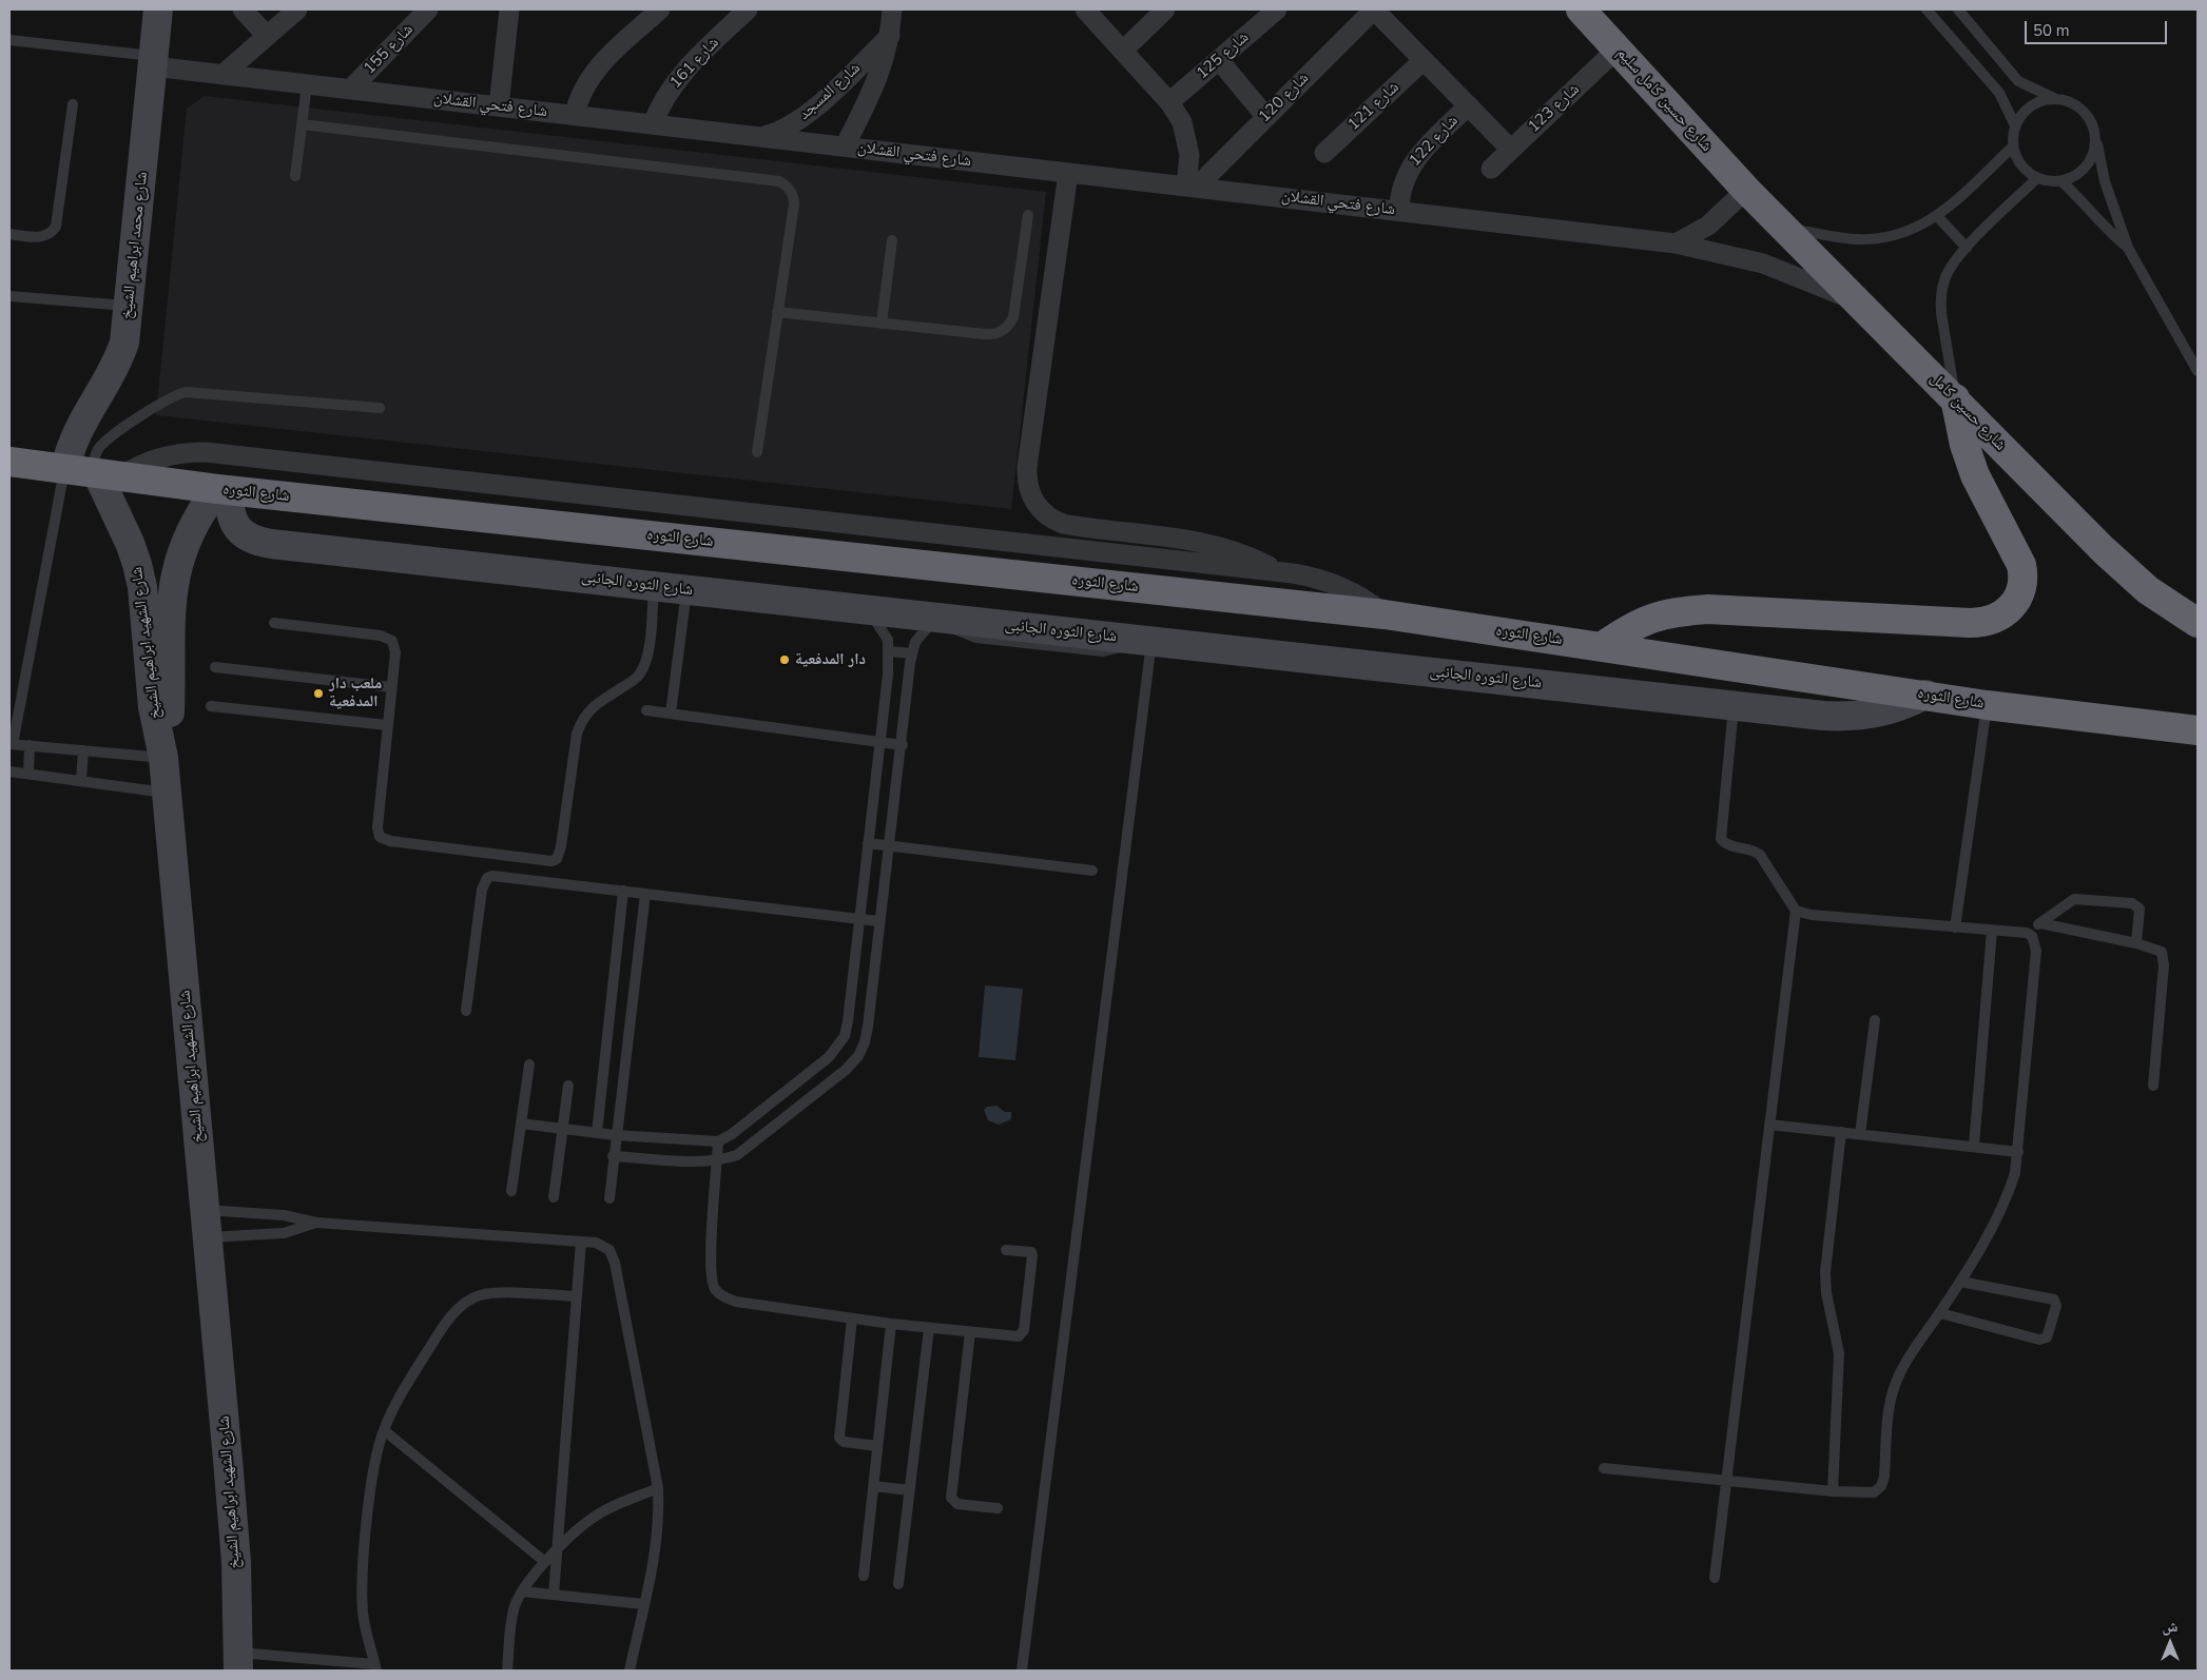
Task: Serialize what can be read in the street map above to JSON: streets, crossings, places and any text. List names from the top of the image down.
{
  "streets": {
    "highway": ["شارع حسين كامل سليم", "شارع حسين كامل", "شارع الثوره"],
    "street": [
      "شارع 155",
      "شارع 125",
      "شارع 161",
      "شارع المسجد",
      "شارع 120",
      "شارع فتحي القشلان",
      "شارع 121",
      "شارع 123",
      "شارع 122",
      "شارع محمد ابراهيم الشيخ",
      "شارع الثوره الجانبى",
      "شارع الشهيد ابراهيم الشيخ"
    ]
  },
  "crossings": [
    ["شارع 155", "شارع فتحي القشلان"],
    ["شارع 161", "شارع فتحي القشلان"],
    ["شارع المسجد", "شارع فتحي القشلان"],
    ["شارع 120", "شارع فتحي القشلان"],
    ["شارع حسين كامل سليم", "شارع 123"],
    ["شارع حسين كامل سليم", "شارع حسين كامل"],
    ["شارع فتحي القشلان", "شارع 122"],
    ["شارع فتحي القشلان", "شارع محمد ابراهيم الشيخ"],
    ["شارع فتحي القشلان", "شارع حسين كامل"],
    ["شارع محمد ابراهيم الشيخ", "شارع الثوره"],
    ["شارع الثوره", "شارع الثوره الجانبى"],
    ["شارع الثوره", "شارع الشهيد ابراهيم الشيخ"]
  ],
  "places": ["دار المدفعية", "ملعب دار المدفعية"],
  "scale_bar": "50 m",
  "north": "top"
}
